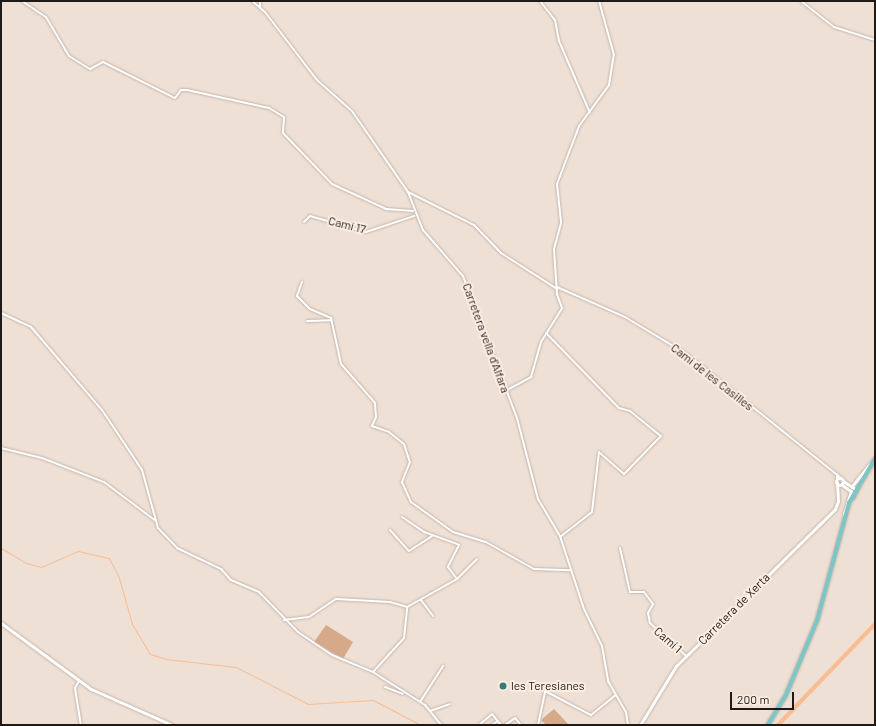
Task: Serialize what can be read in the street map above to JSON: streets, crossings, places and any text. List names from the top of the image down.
{
  "streets": {
    "main road": ["Carretera de Xerta"],
    "street": [
      "Camí 17",
      "Carretera vella d'Alfara",
      "Camí de les Casilles",
      "Camí 1"
    ]
  },
  "crossings": [
    ["Camí 17", "Carretera vella d'Alfara"],
    ["Carretera vella d'Alfara", "Camí de les Casilles"],
    ["Carretera de Xerta", "Camí 1"]
  ],
  "places": ["les Teresianes"],
  "scale_bar": "200 m"
}
